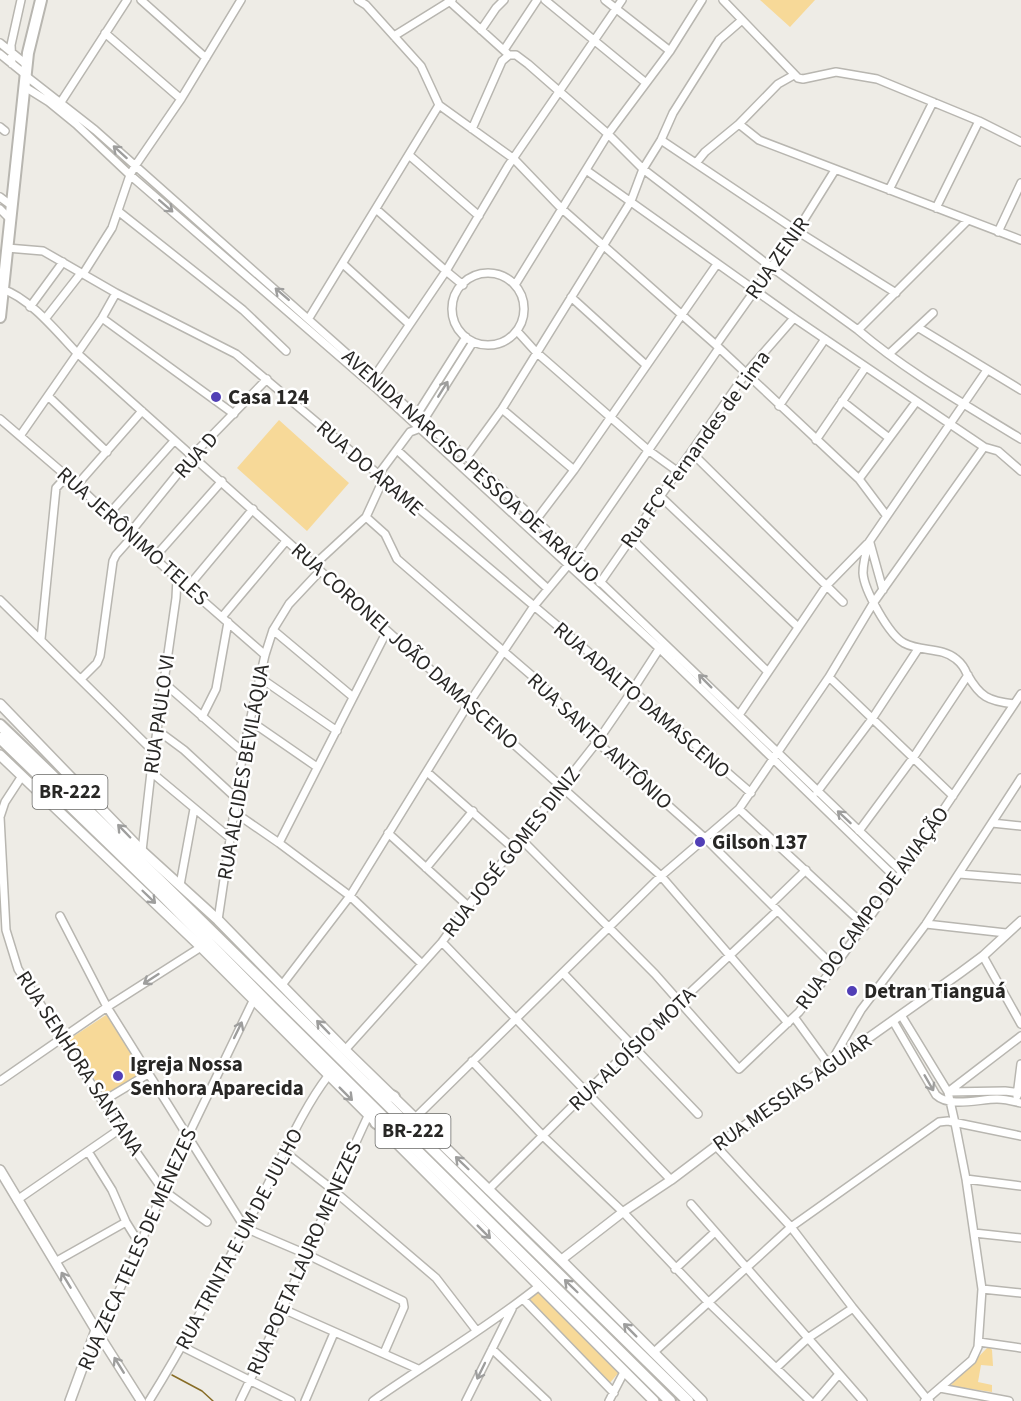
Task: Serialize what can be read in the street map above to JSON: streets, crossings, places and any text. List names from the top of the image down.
{
  "streets": {
    "highway": ["BR-222"],
    "main road": ["RUA ZECA TELES DE MENEZES"],
    "street": [
      "RUA ZENIR",
      "Rua FCº Fernandes de Lima",
      "RUA D",
      "AVENIDA NARCISO PESSOA DE ARAÚJO",
      "RUA DO ARAME",
      "RUA JERÔNIMO TELES",
      "RUA CORONEL JOÃO DAMASCENO",
      "RUA ADALTO DAMASCENO",
      "RUA PAULO VI",
      "RUA SANTO ANTÔNIO",
      "RUA ALCIDES BEVILÁQUA",
      "RUA JOSÉ GOMES DINIZ",
      "RUA DO CAMPO DE AVIAÇÃO",
      "RUA ALOÍSIO MOTA",
      "RUA SENHORA SANTANA",
      "RUA MESSIAS AGUIAR",
      "RUA TRINTA E UM DE JULHO",
      "RUA POETA LAURO MENEZES"
    ]
  },
  "crossings": [
    ["RUA ZENIR", "AVENIDA NARCISO PESSOA DE ARAÚJO"],
    ["RUA ZENIR", "RUA DO ARAME"],
    ["RUA ZENIR", "RUA CORONEL JOÃO DAMASCENO"],
    ["RUA ZENIR", "RUA ADALTO DAMASCENO"],
    ["RUA ZENIR", "RUA SANTO ANTÔNIO"],
    ["Rua FCº Fernandes de Lima", "AVENIDA NARCISO PESSOA DE ARAÚJO"],
    ["RUA D", "RUA DO ARAME"],
    ["RUA D", "RUA JERÔNIMO TELES"],
    ["RUA D", "RUA CORONEL JOÃO DAMASCENO"],
    ["AVENIDA NARCISO PESSOA DE ARAÚJO", "RUA JOSÉ GOMES DINIZ"],
    ["AVENIDA NARCISO PESSOA DE ARAÚJO", "RUA DO CAMPO DE AVIAÇÃO"],
    ["RUA DO ARAME", "RUA ADALTO DAMASCENO"],
    ["RUA JERÔNIMO TELES", "RUA PAULO VI"],
    ["RUA JERÔNIMO TELES", "RUA ALCIDES BEVILÁQUA"],
    ["RUA CORONEL JOÃO DAMASCENO", "RUA ALCIDES BEVILÁQUA"],
    ["RUA CORONEL JOÃO DAMASCENO", "RUA JOSÉ GOMES DINIZ"],
    ["RUA CORONEL JOÃO DAMASCENO", "RUA DO CAMPO DE AVIAÇÃO"],
    ["RUA CORONEL JOÃO DAMASCENO", "RUA ALOÍSIO MOTA"],
    ["RUA CORONEL JOÃO DAMASCENO", "RUA MESSIAS AGUIAR"],
    ["RUA ADALTO DAMASCENO", "RUA JOSÉ GOMES DINIZ"],
    ["RUA PAULO VI", "BR-222"],
    ["RUA SANTO ANTÔNIO", "RUA JOSÉ GOMES DINIZ"],
    ["RUA SANTO ANTÔNIO", "RUA DO CAMPO DE AVIAÇÃO"],
    ["RUA SANTO ANTÔNIO", "RUA ALOÍSIO MOTA"],
    ["BR-222", "RUA SENHORA SANTANA"],
    ["BR-222", "RUA TRINTA E UM DE JULHO"],
    ["BR-222", "RUA ZECA TELES DE MENEZES"],
    ["BR-222", "RUA POETA LAURO MENEZES"],
    ["RUA DO CAMPO DE AVIAÇÃO", "RUA ALOÍSIO MOTA"],
    ["RUA SENHORA SANTANA", "RUA ZECA TELES DE MENEZES"]
  ],
  "places": [
    "Casa 124",
    "Gilson 137",
    "Detran Tianguá",
    "Igreja Nossa Senhora Aparecida"
  ]
}
